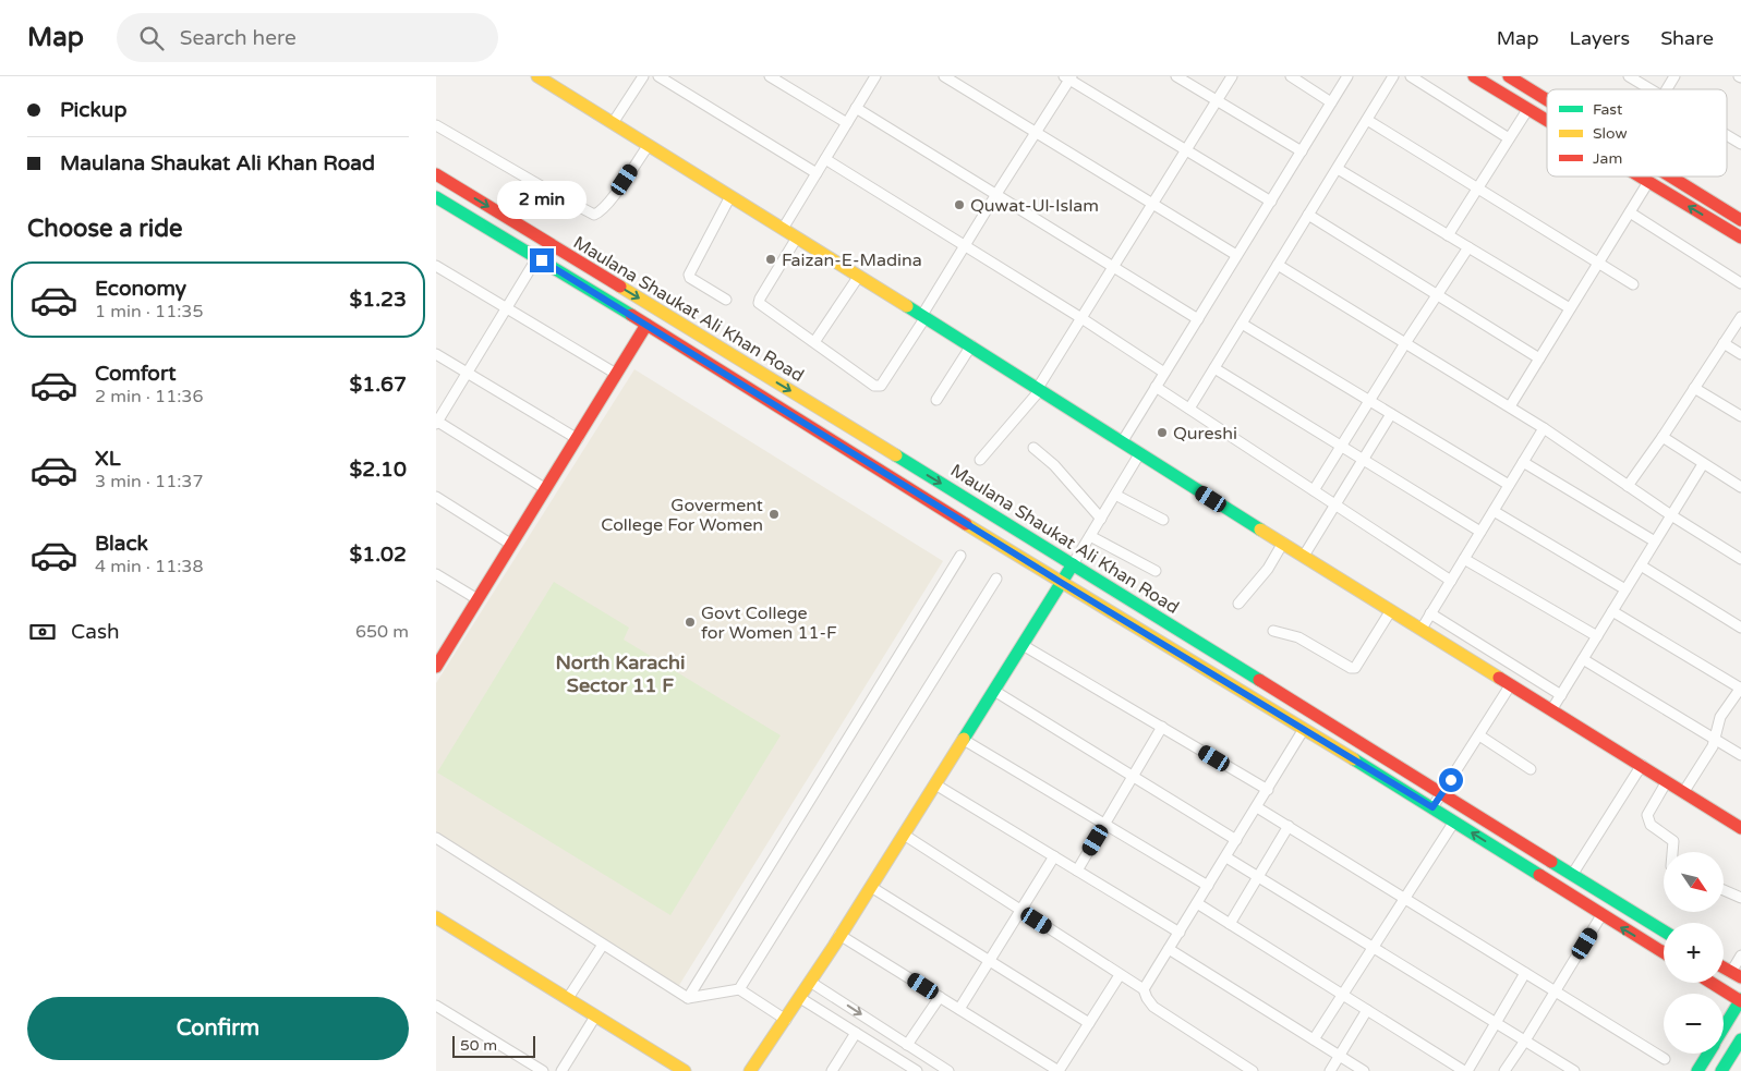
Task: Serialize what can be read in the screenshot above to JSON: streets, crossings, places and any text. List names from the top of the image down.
{
  "streets": {
    "street": ["Maulana Shaukat Ali Khan Road"]
  },
  "districts": ["North Karachi Sector 11 F"],
  "places": [
    "Quwat-Ul-Islam",
    "Faizan-E-Madina",
    "Qureshi",
    "Goverment College For Women",
    "Govt College for Women 11-F"
  ],
  "legend": ["Fast", "Slow", "Jam"],
  "scale_bar": "50 m",
  "north": "bottom right",
  "page": {
    "header": "Map",
    "search": "Search here",
    "nav": ["Map", "Layers", "Share"],
    "banner": ["Pickup", "Maulana Shaukat Ali Khan Road"],
    "bubble": "2 min",
    "heading": "Choose a ride",
    "list": [
      {
        "name": "Economy",
        "note": "1 min · 11:35",
        "value": "$1.23"
      },
      {
        "name": "Comfort",
        "note": "2 min · 11:36",
        "value": "$1.67"
      },
      {
        "name": "XL",
        "note": "3 min · 11:37",
        "value": "$2.10"
      },
      {
        "name": "Black",
        "note": "4 min · 11:38",
        "value": "$1.02"
      }
    ],
    "pay": ["Cash", "650 m"],
    "map_buttons": ["+", "−"],
    "buttons": "Confirm",
    "scale": "50 m"
  }
}
